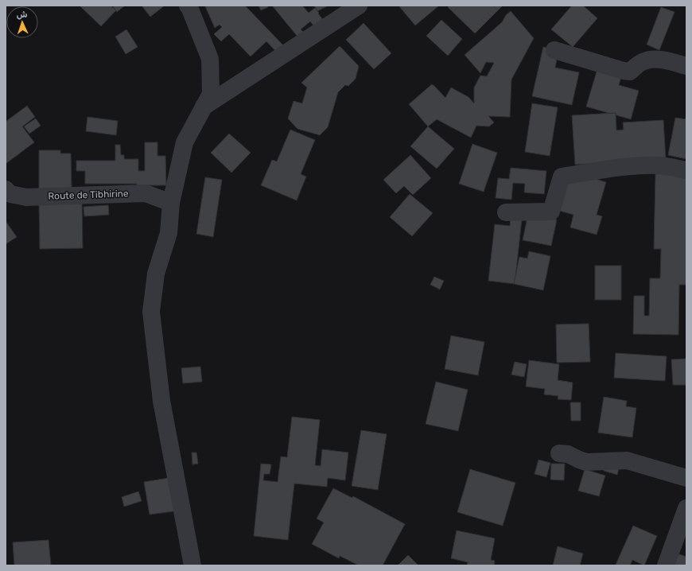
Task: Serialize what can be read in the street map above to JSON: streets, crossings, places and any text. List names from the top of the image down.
{
  "streets": {
    "street": ["Route de Tibhirine"]
  },
  "north": "top"
}
